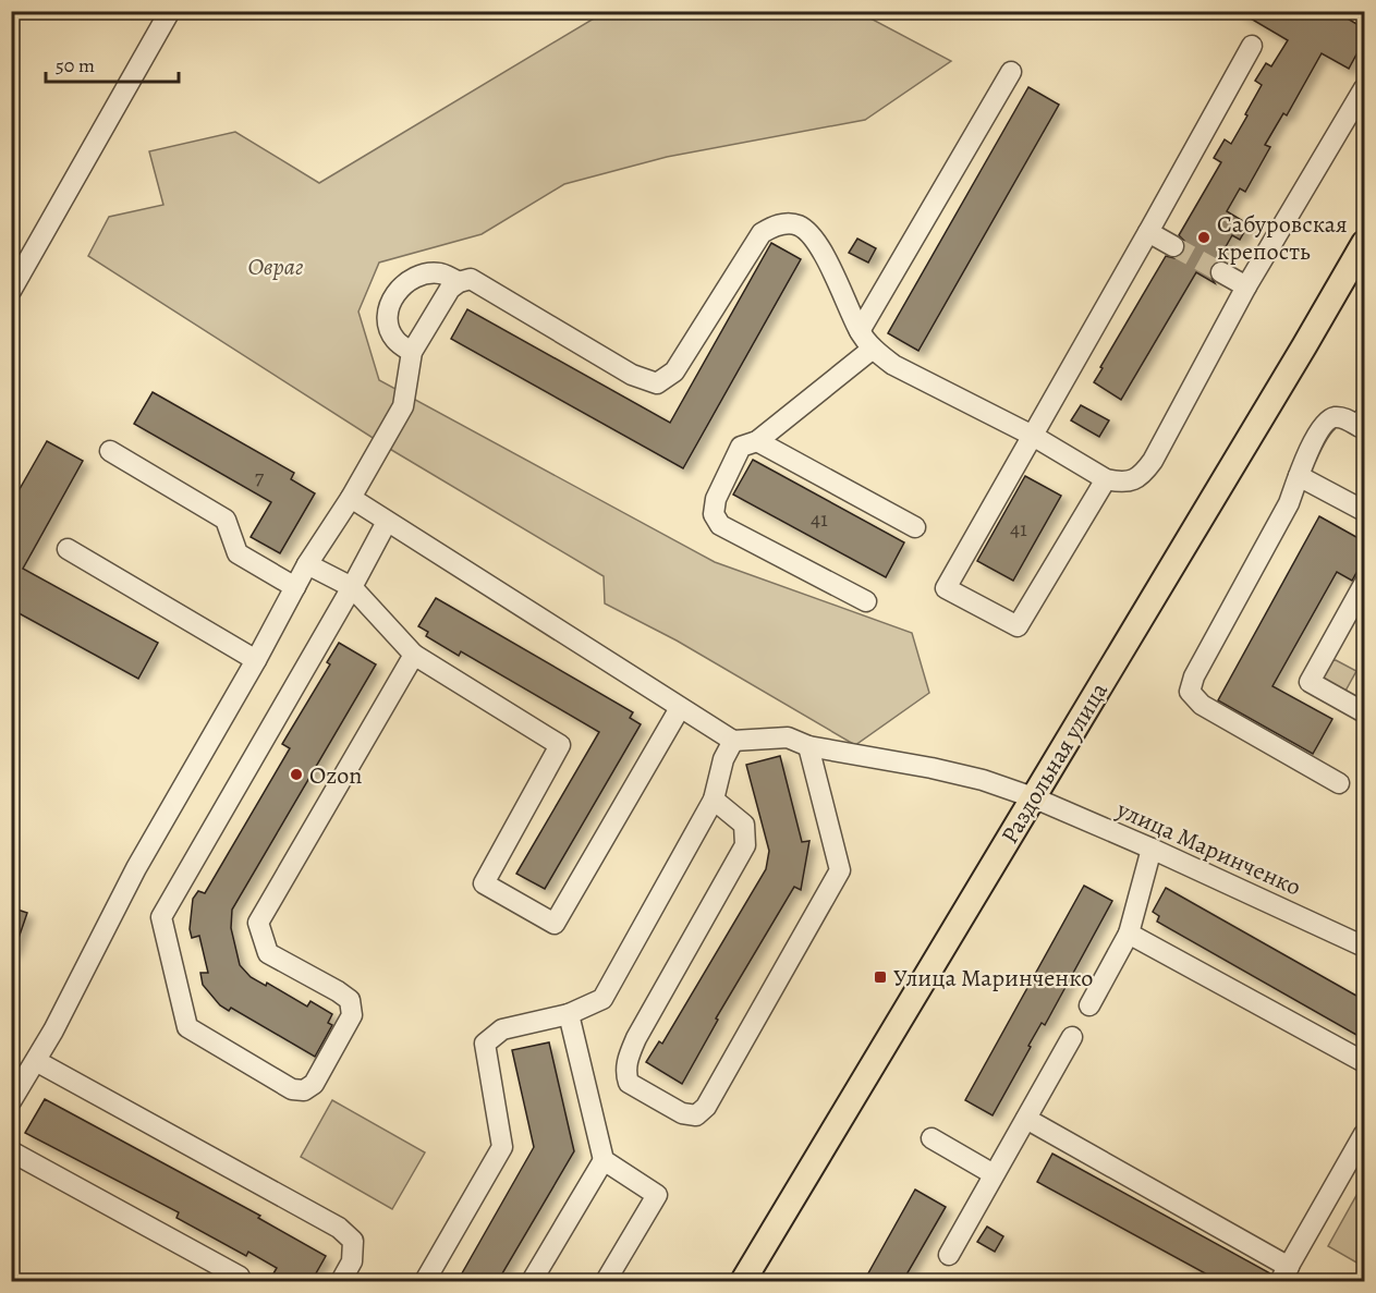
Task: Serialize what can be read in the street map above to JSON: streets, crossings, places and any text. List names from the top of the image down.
{
  "streets": {
    "main road": ["Раздольная улица"],
    "street": ["улица Маринченко"]
  },
  "crossings": [
    ["Раздольная улица", "улица Маринченко"]
  ],
  "parks": ["Овраг"],
  "places": {
    "other": ["Сабуровская крепость", "Ozon"],
    "transit": ["Улица Маринченко"]
  },
  "house_numbers": ["7", "41", "41"],
  "scale_bar": "50 m"
}
